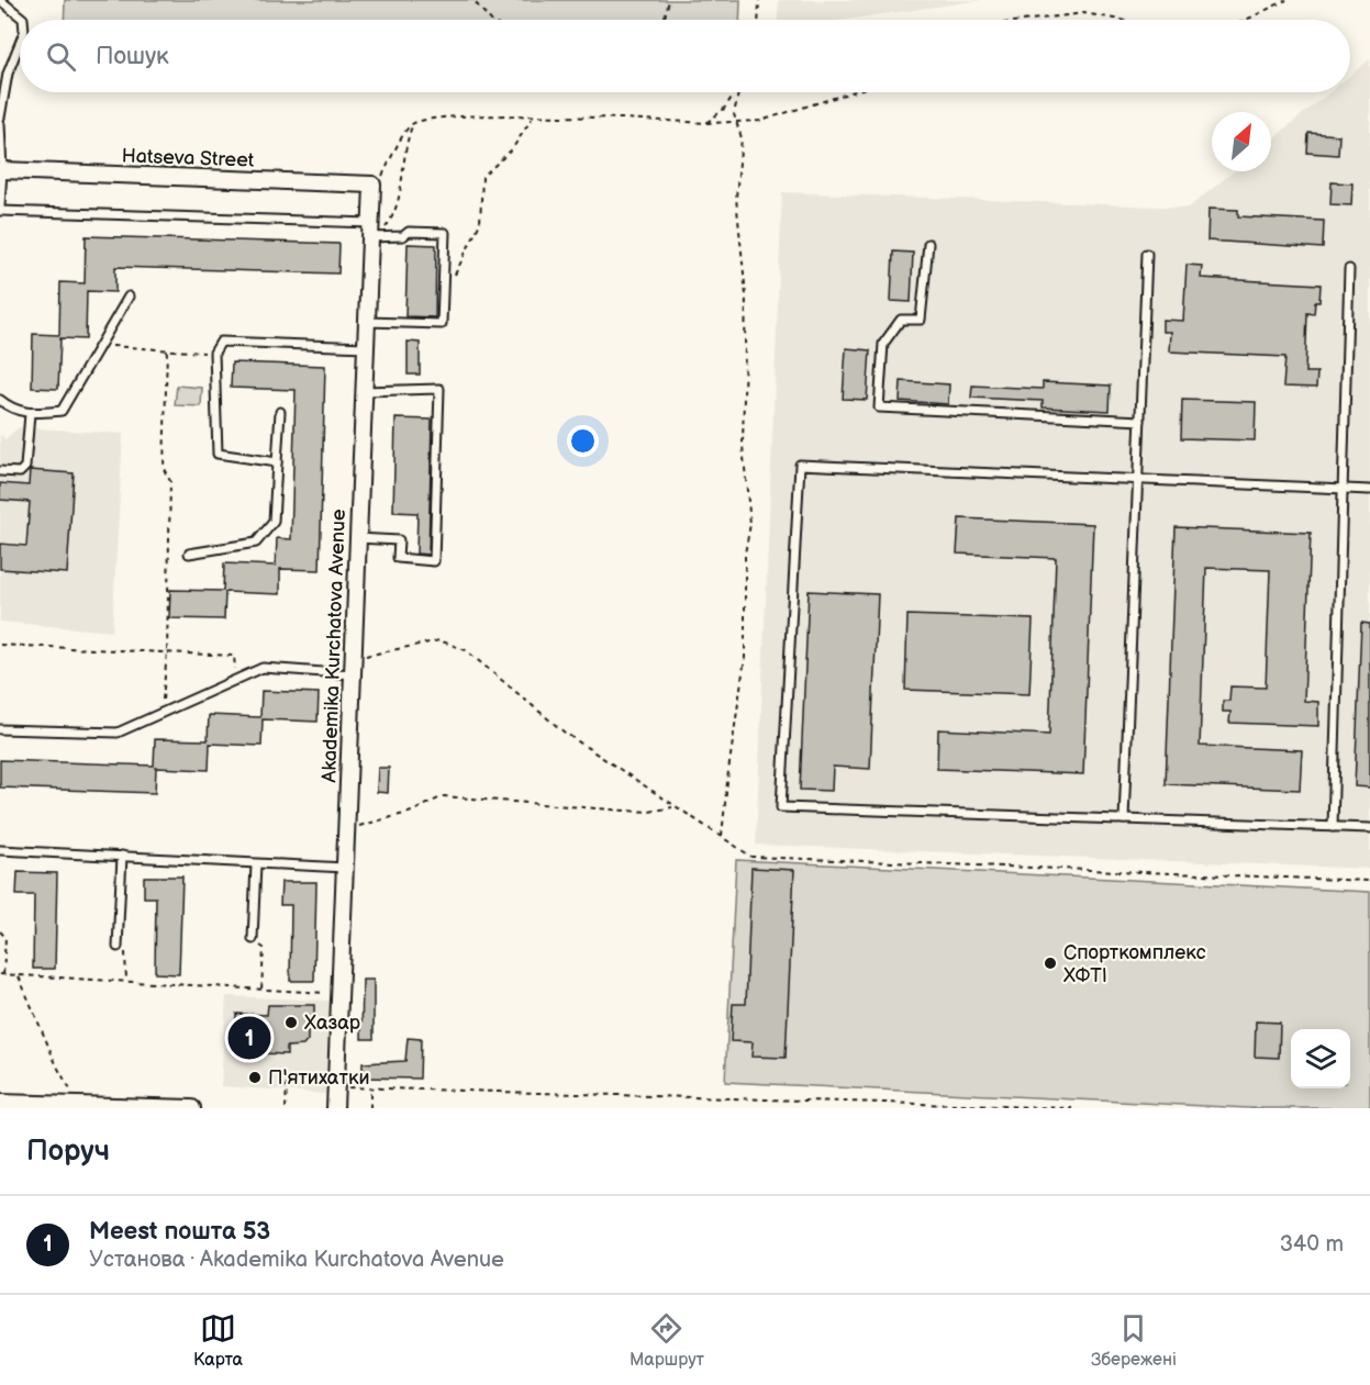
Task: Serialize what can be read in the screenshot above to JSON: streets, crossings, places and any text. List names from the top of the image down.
{
  "streets": {
    "street": ["Hatseva Street", "Akademika Kurchatova Avenue"]
  },
  "crossings": [
    ["Hatseva Street", "Akademika Kurchatova Avenue"]
  ],
  "places": ["Спорткомплекс ХФТІ", "Хазар", "П'ятихатки"],
  "north": "top right",
  "page": {
    "search": "Пошук",
    "pins": "1",
    "heading": "Поруч",
    "list": [
      {
        "mark": "1",
        "name": "Meest пошта 53",
        "note": "Установа · Akademika Kurchatova Avenue",
        "value": "340 m"
      }
    ],
    "nav": ["Карта", "Маршрут", "Збережені"]
  }
}
